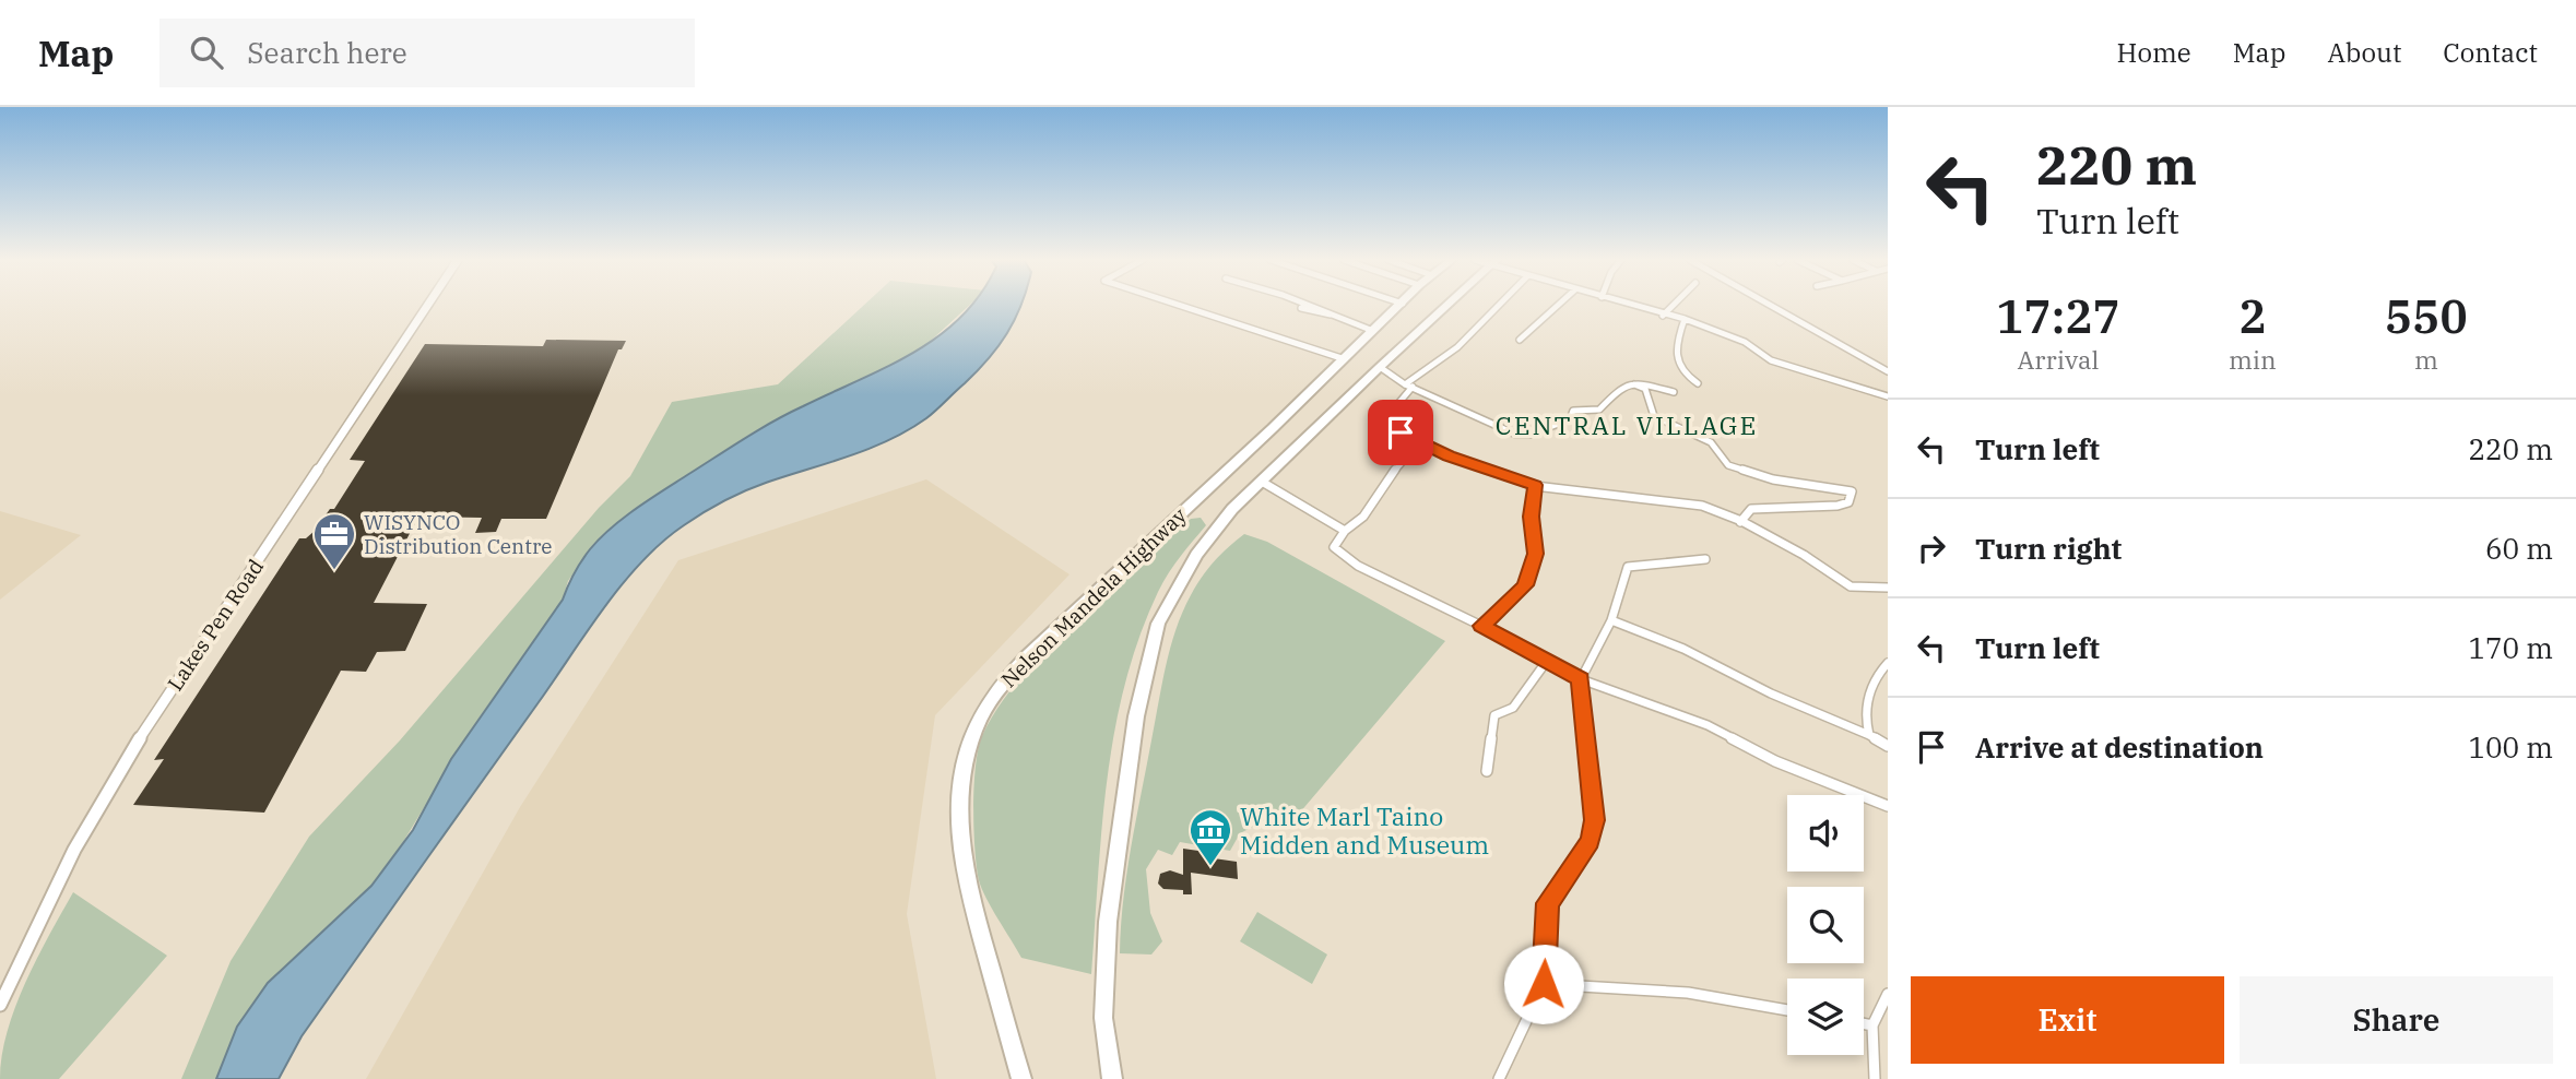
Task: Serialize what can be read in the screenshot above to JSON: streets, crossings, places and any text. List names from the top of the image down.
{
  "streets": {
    "highway": ["Nelson Mandela Highway"],
    "street": ["Lakes Pen Road"]
  },
  "districts": ["CENTRAL VILLAGE"],
  "places": {
    "office": ["WISYNCO Distribution Centre"],
    "museum": ["White Marl Taino Midden and Museum"]
  },
  "page": {
    "header": "Map",
    "search": "Search here",
    "nav": [
      "Home",
      "Map",
      "About",
      "Contact"
    ],
    "turn": ["220 m", "Turn left"],
    "eta": [
      "17:27",
      "Arrival",
      "2",
      "min",
      "550",
      "m"
    ],
    "list": [
      {
        "name": "Turn left",
        "value": "220 m"
      },
      {
        "name": "Turn right",
        "value": "60 m"
      },
      {
        "name": "Turn left",
        "value": "170 m"
      },
      {
        "name": "Arrive at destination",
        "value": "100 m"
      }
    ],
    "buttons": ["Exit", "Share"]
  }
}
